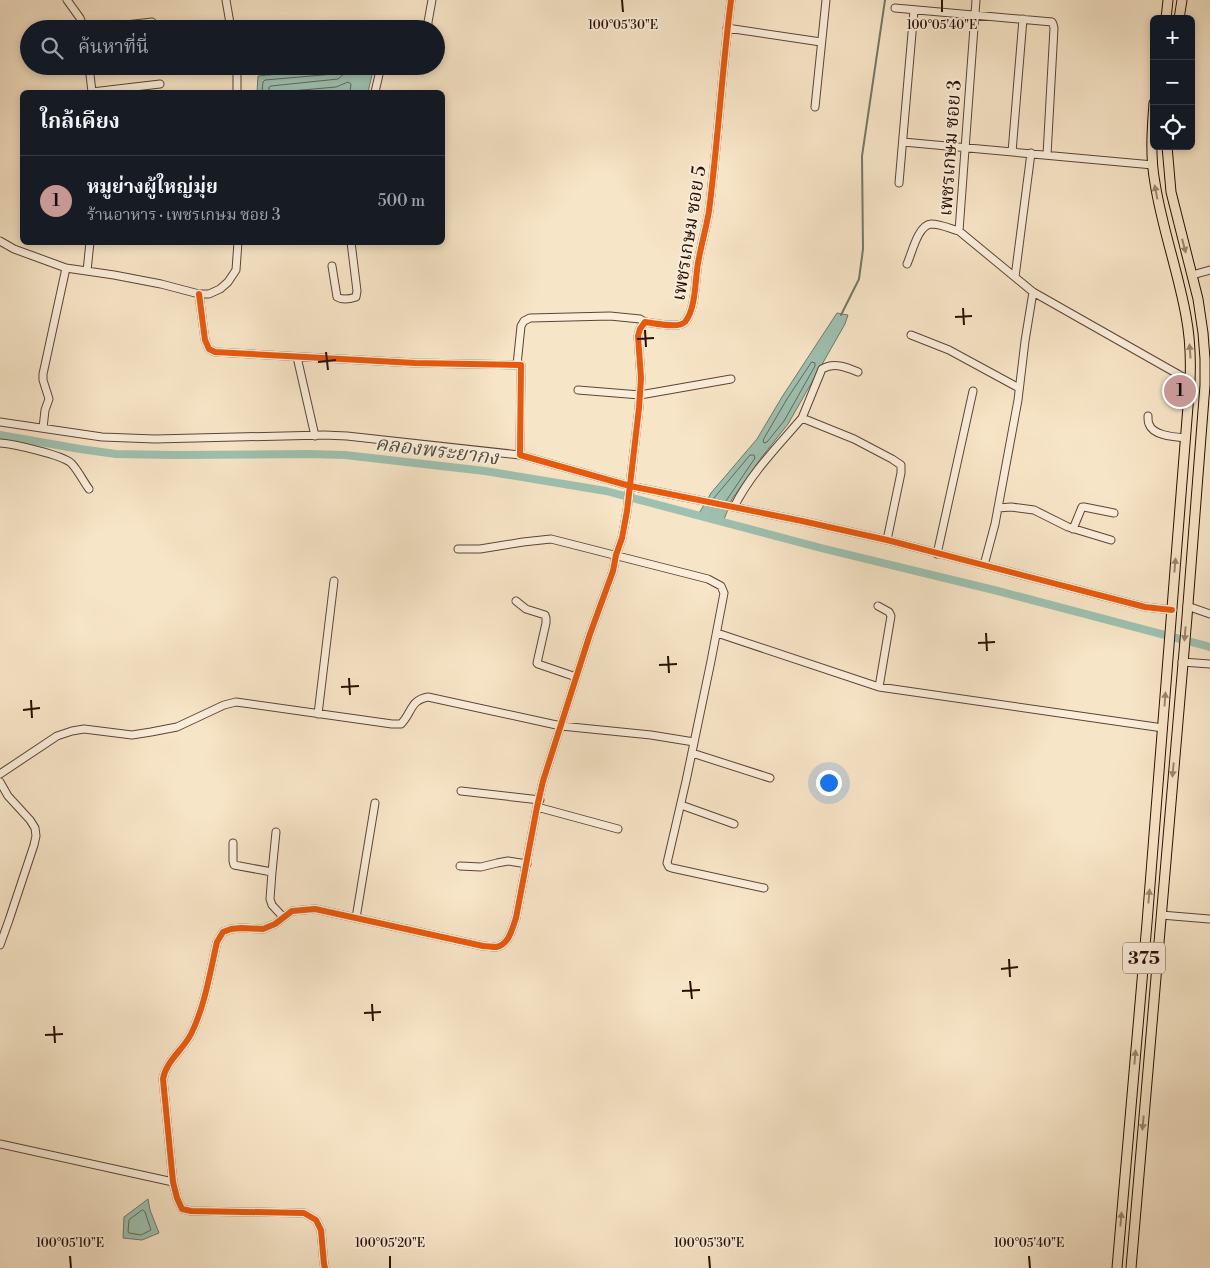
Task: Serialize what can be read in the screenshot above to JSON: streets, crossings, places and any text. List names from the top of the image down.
{
  "streets": {
    "main road": ["375"],
    "street": ["เพชรเกษม ซอย 3", "เพชรเกษม ซอย 5"]
  },
  "crossings": [
    ["เพชรเกษม ซอย 3", "375"]
  ],
  "water": ["คลองพระยากง"],
  "page": {
    "map_buttons": ["+", "−"],
    "search": "ค้นหาที่นี่",
    "heading": "ใกล้เคียง",
    "list": [
      {
        "mark": "1",
        "name": "หมูย่างผู้ใหญ่มุ่ย",
        "note": "ร้านอาหาร · เพชรเกษม ซอย 3",
        "value": "500 m"
      }
    ],
    "pins": "1"
  },
  "coordinates": [
    "100°05'30\"E",
    "100°05'40\"E",
    "100°05'10\"E",
    "100°05'20\"E"
  ]
}
